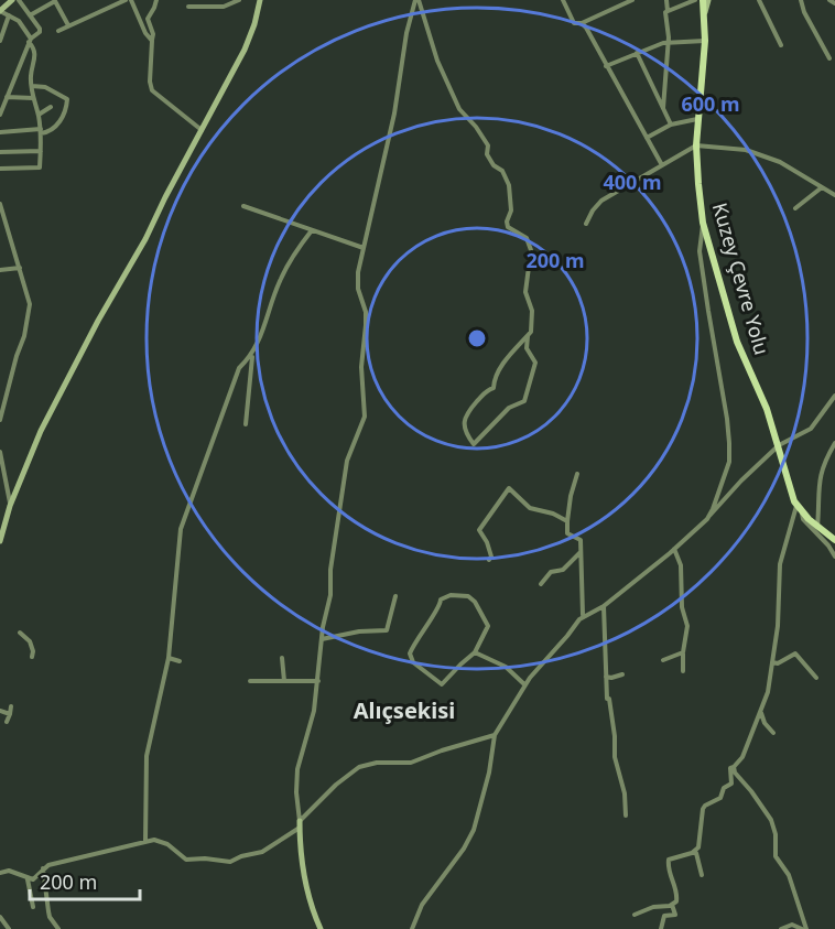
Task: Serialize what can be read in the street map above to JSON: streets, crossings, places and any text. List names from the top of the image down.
{
  "streets": {
    "main road": ["Kuzey Çevre Yolu"]
  },
  "districts": ["Alıçsekisi"],
  "scale_bar": "200 m",
  "rings": ["600 m", "400 m", "200 m"]
}
